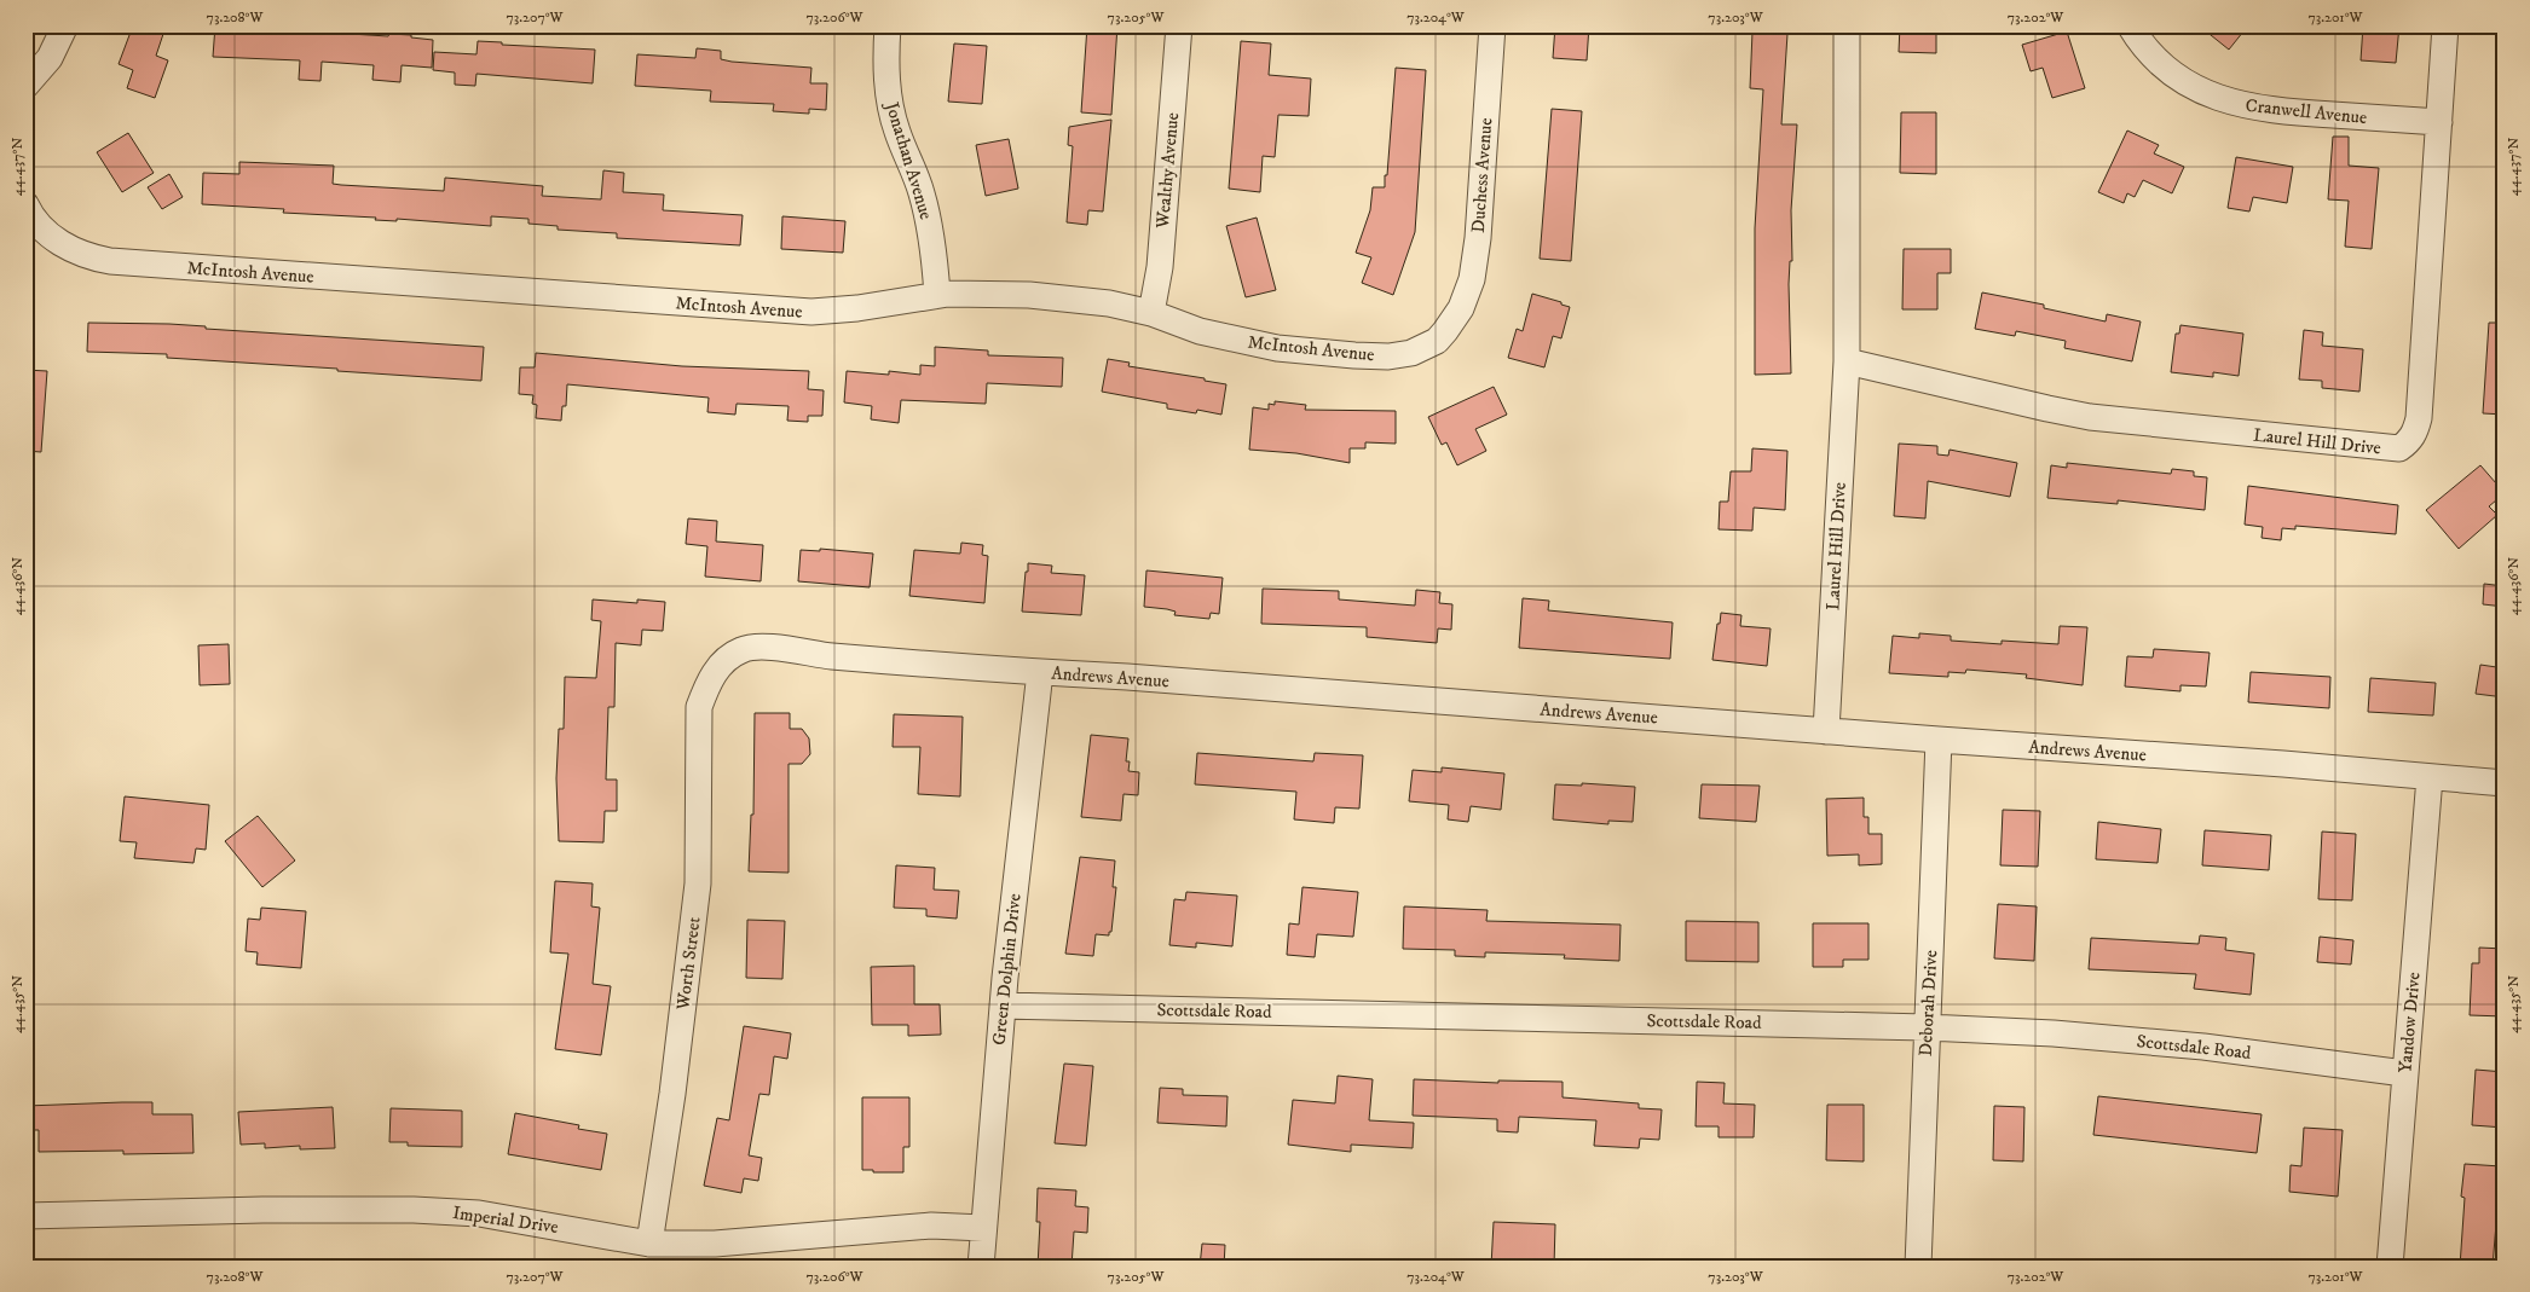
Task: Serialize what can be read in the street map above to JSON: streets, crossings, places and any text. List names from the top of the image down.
{
  "streets": {
    "street": [
      "Cranwell Avenue",
      "Jonathan Avenue",
      "Wealthy Avenue",
      "Duchess Avenue",
      "McIntosh Avenue",
      "Laurel Hill Drive",
      "Andrews Avenue",
      "Worth Street",
      "Green Dolphin Drive",
      "Deborah Drive",
      "Scottsdale Road",
      "Yandow Drive",
      "Imperial Drive"
    ]
  },
  "crossings": [
    ["Cranwell Avenue", "Laurel Hill Drive"],
    ["Jonathan Avenue", "McIntosh Avenue"],
    ["Wealthy Avenue", "McIntosh Avenue"],
    ["Duchess Avenue", "McIntosh Avenue"],
    ["Laurel Hill Drive", "Andrews Avenue"],
    ["Andrews Avenue", "Worth Street"],
    ["Andrews Avenue", "Green Dolphin Drive"],
    ["Andrews Avenue", "Deborah Drive"],
    ["Andrews Avenue", "Yandow Drive"],
    ["Worth Street", "Imperial Drive"],
    ["Green Dolphin Drive", "Scottsdale Road"],
    ["Green Dolphin Drive", "Imperial Drive"],
    ["Deborah Drive", "Scottsdale Road"],
    ["Scottsdale Road", "Yandow Drive"]
  ],
  "coordinates": [
    "73.208°W",
    "73.207°W",
    "73.206°W",
    "73.205°W",
    "73.204°W",
    "73.203°W",
    "73.202°W",
    "73.201°W",
    "44.437°N",
    "44.436°N",
    "44.435°N"
  ]
}
